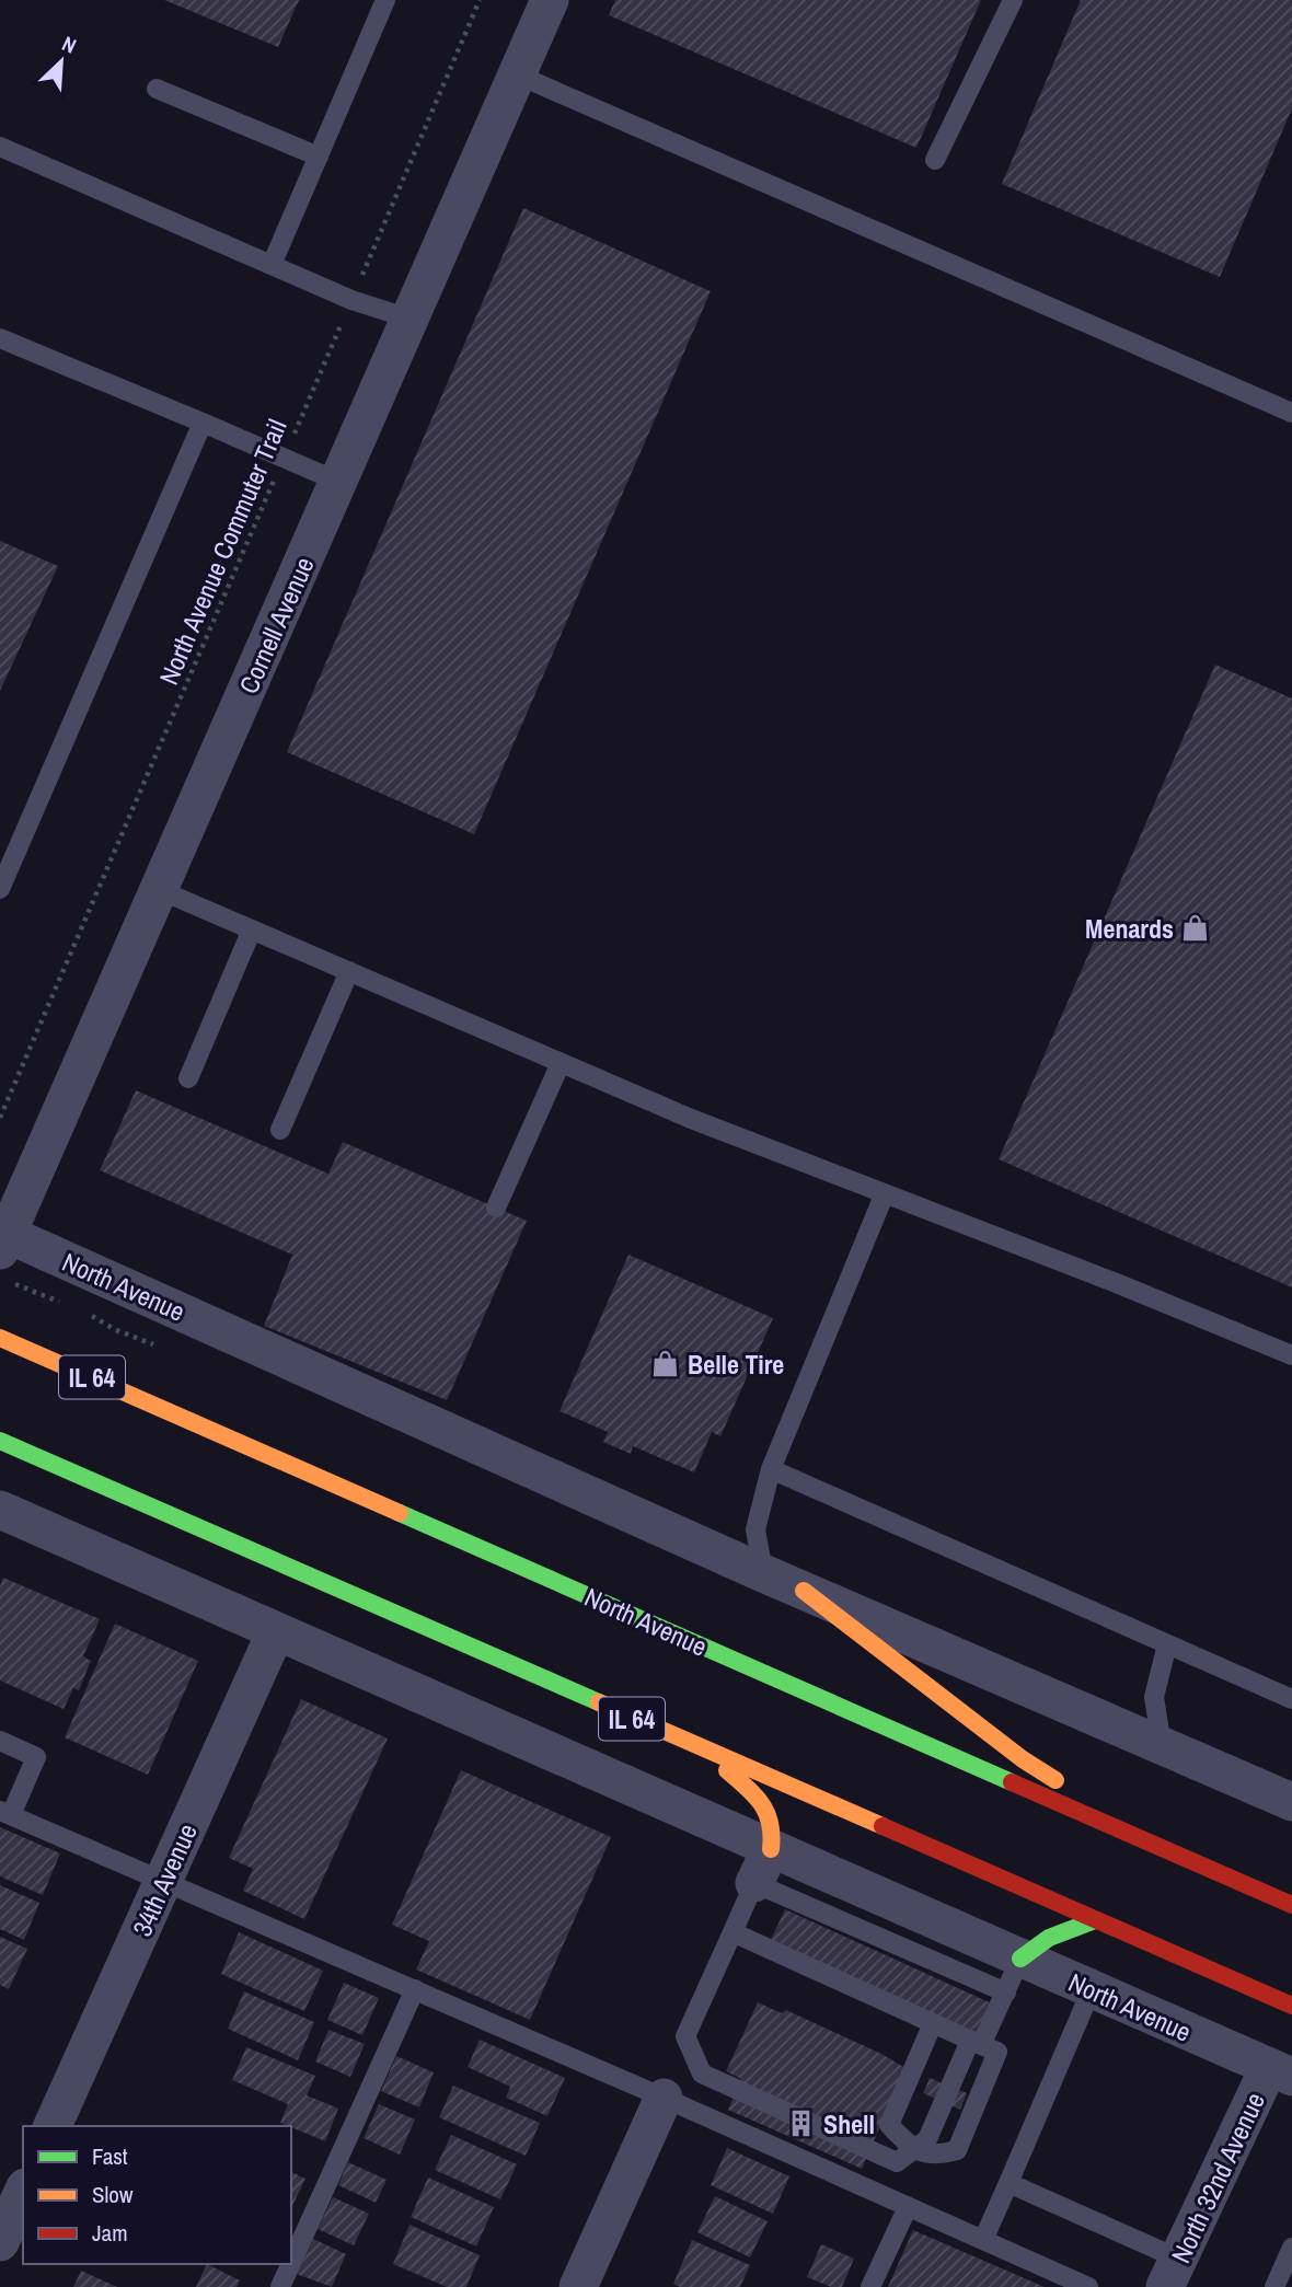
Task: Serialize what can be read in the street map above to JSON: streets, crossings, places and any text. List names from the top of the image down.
{
  "streets": {
    "main road": ["North Avenue", "IL 64"],
    "street": ["Cornell Avenue", "34th Avenue", "North 32nd Avenue"],
    "path": ["North Avenue Commuter Trail"]
  },
  "crossings": [
    ["Cornell Avenue", "North Avenue"],
    ["North Avenue", "34th Avenue"],
    ["North Avenue", "North 32nd Avenue"]
  ],
  "places": {
    "shop": ["Menards", "Belle Tire"],
    "building": ["Shell"]
  },
  "legend": ["Fast", "Slow", "Jam"],
  "north": "top right"
}
